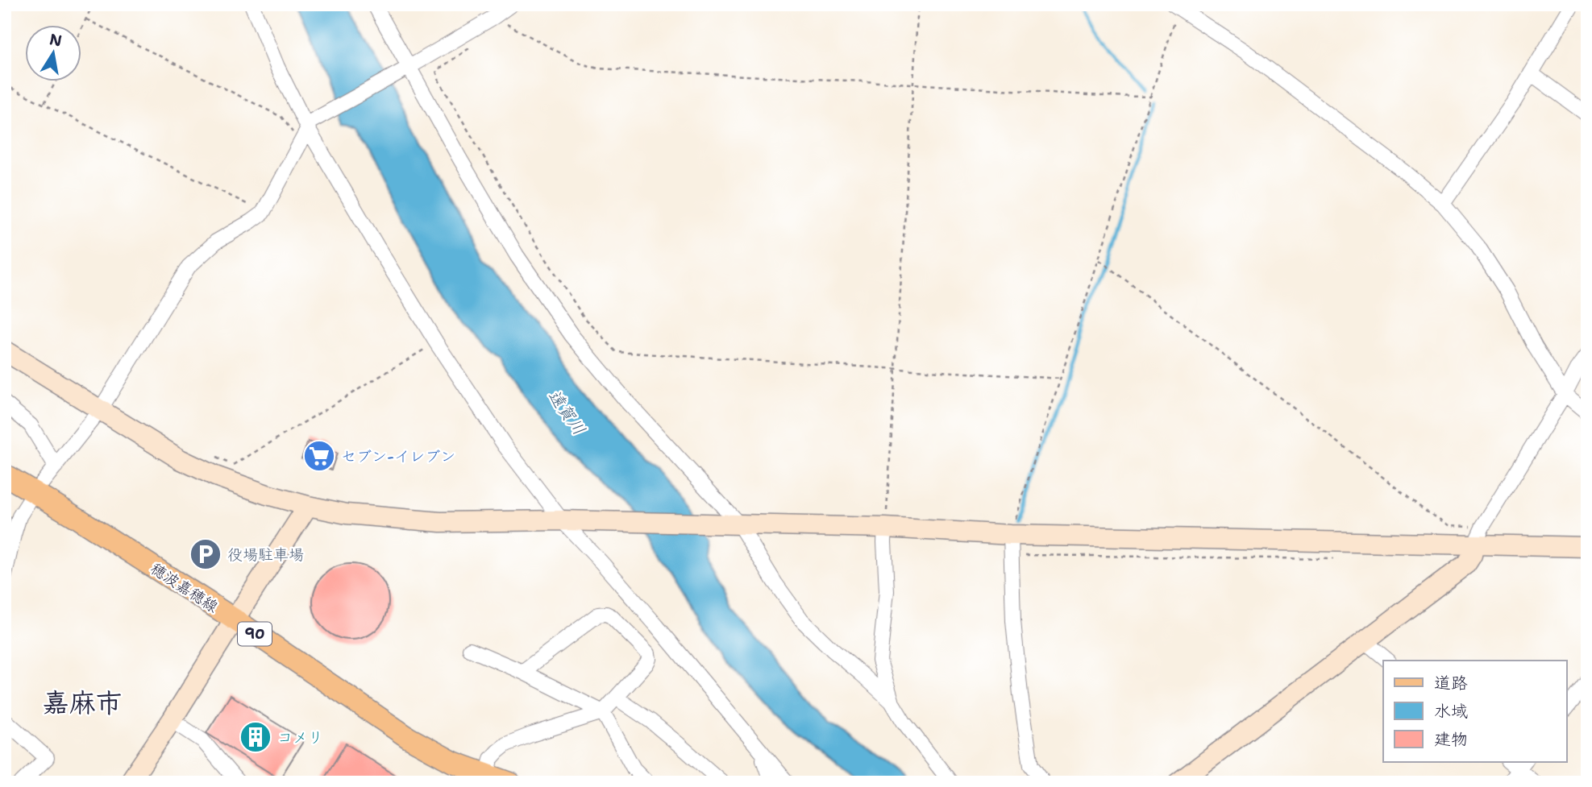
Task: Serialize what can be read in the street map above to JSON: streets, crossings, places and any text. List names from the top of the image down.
{
  "streets": {
    "main road": ["穂波嘉穂線", "90"]
  },
  "districts": ["嘉麻市"],
  "water": ["遠賀川"],
  "places": {
    "supermarket": ["セブン-イレブン"],
    "parking": ["役場駐車場"],
    "building": ["コメリ"]
  },
  "legend": ["道路", "水域", "建物"],
  "north": "top"
}
